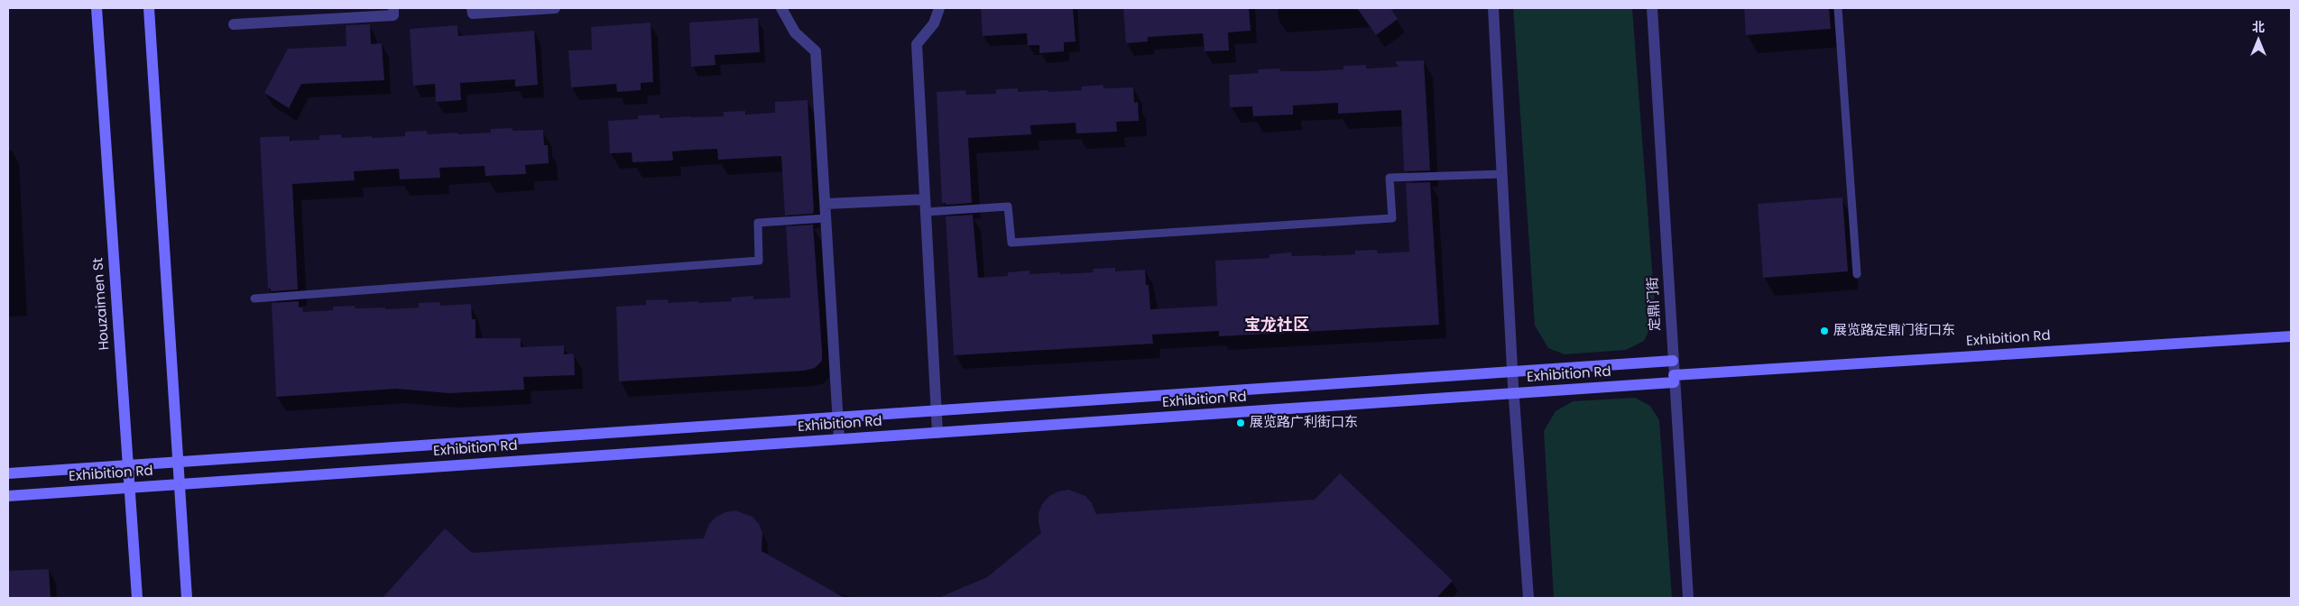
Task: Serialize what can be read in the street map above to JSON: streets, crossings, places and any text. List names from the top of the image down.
{
  "streets": {
    "street": ["Houzaimen St", "定鼎门街", "Exhibition Rd"]
  },
  "crossings": [
    ["Houzaimen St", "Exhibition Rd"],
    ["定鼎门街", "Exhibition Rd"]
  ],
  "districts": ["宝龙社区"],
  "places": ["展览路定鼎门街口东", "展览路广利街口东"],
  "north": "top"
}
